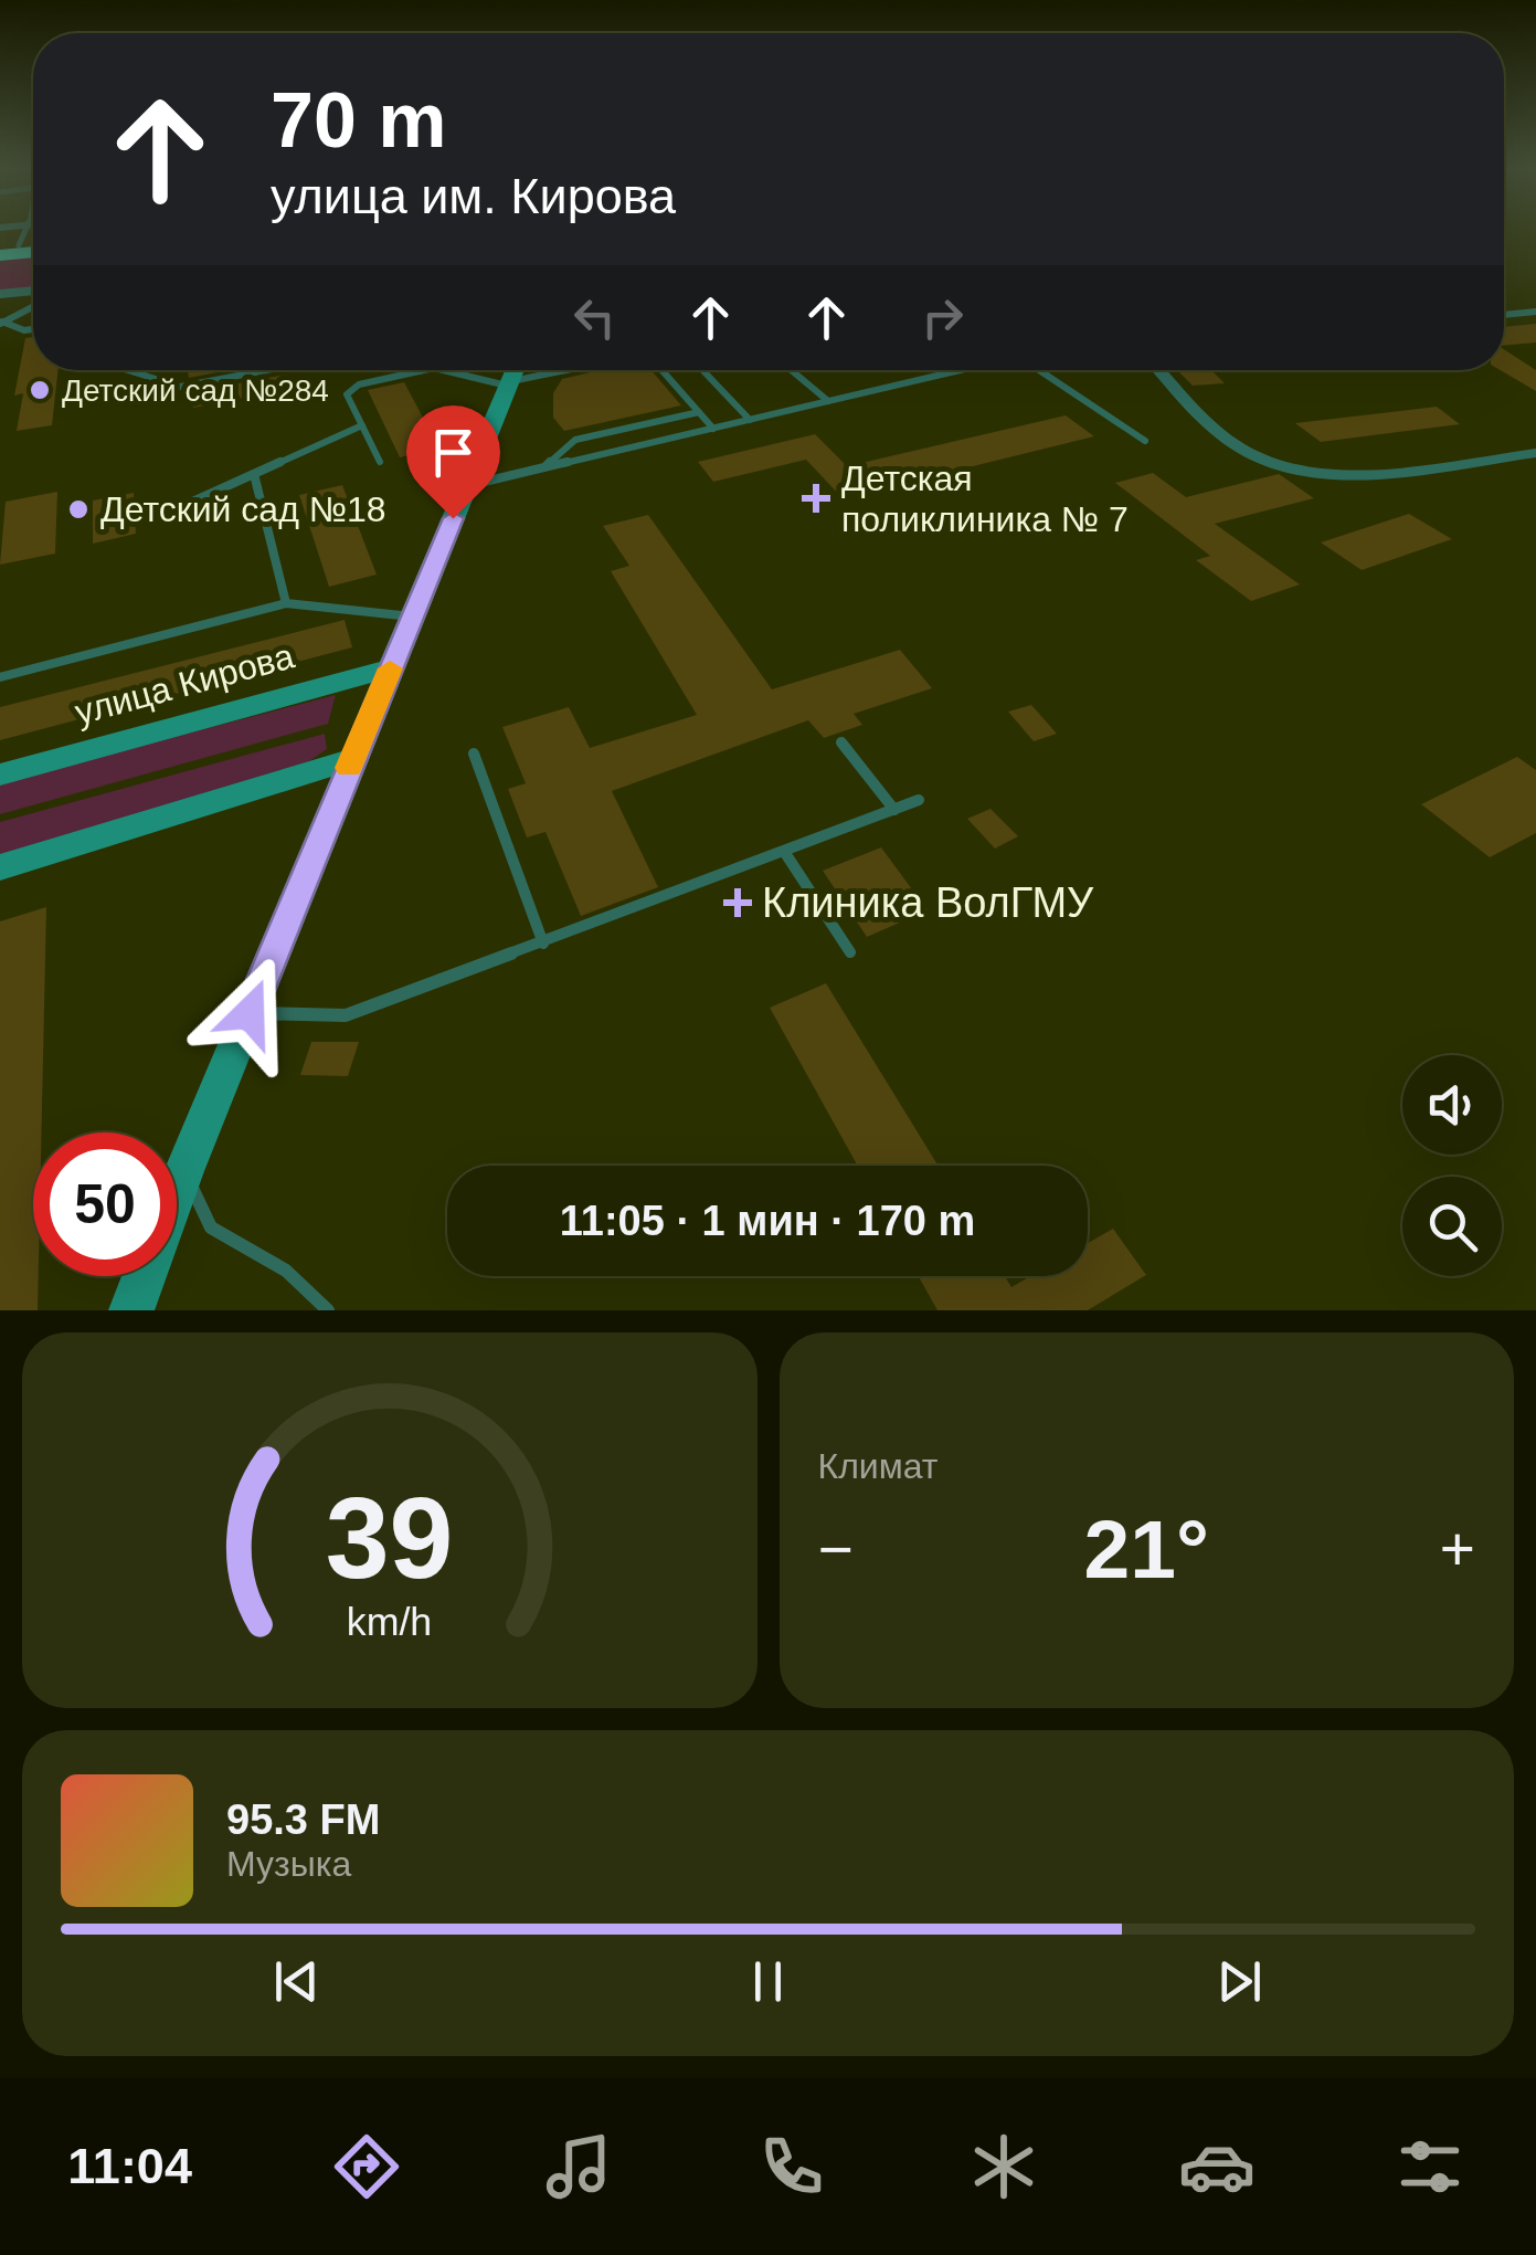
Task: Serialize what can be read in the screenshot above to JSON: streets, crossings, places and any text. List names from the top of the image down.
{
  "streets": {
    "main road": ["улица Кирова"]
  },
  "places": {
    "other": ["Детский сад №284", "Детский сад №18"],
    "health": ["Детская поликлиника № 7", "Клиника ВолГМУ"]
  },
  "page": {
    "turn": ["70 m", "улица им. Кирова"],
    "limit": "50",
    "trip": "11:05 · 1 мин · 170 m",
    "tile": "Климат",
    "heat": ["−", "21°", "+"],
    "song": ["95.3 FM", "Музыка"],
    "tabs": "11:04",
    "gauge": ["39", "km/h"]
  }
}
